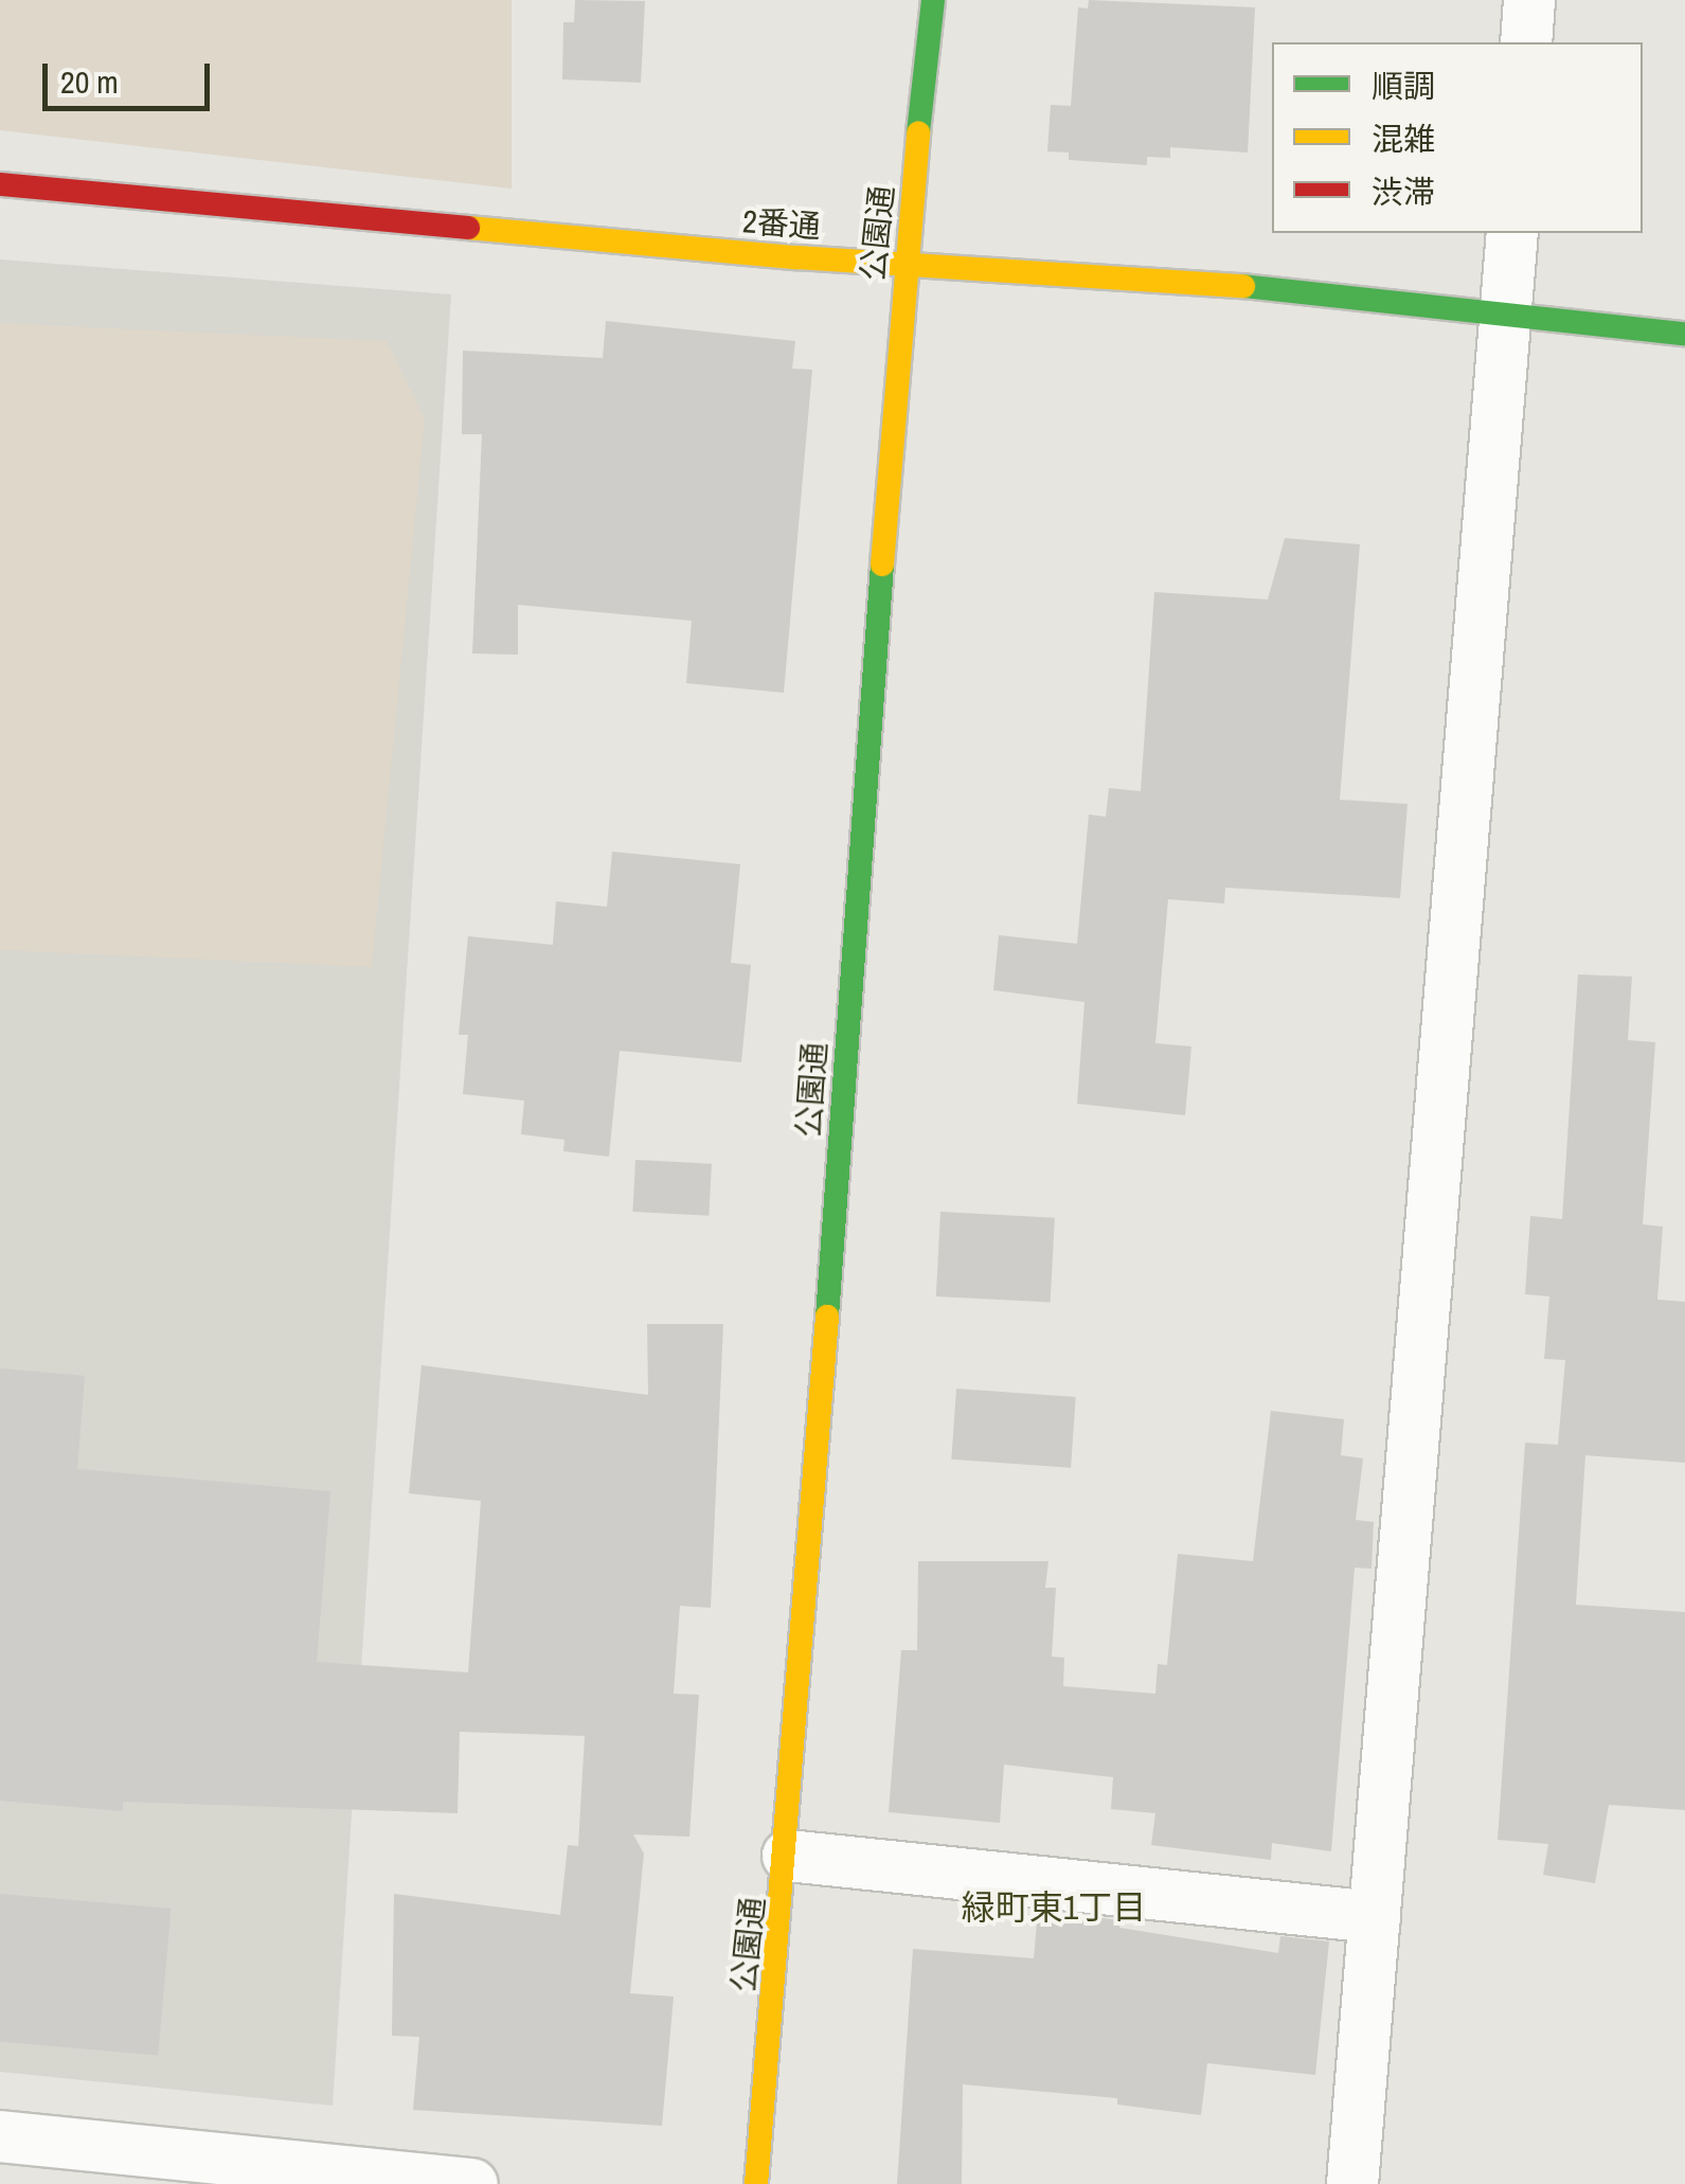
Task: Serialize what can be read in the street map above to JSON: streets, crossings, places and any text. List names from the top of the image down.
{
  "streets": {
    "street": ["2番通", "公園通"]
  },
  "crossings": [
    ["2番通", "公園通"]
  ],
  "districts": ["緑町東1丁目"],
  "legend": ["順調", "混雑", "渋滞"],
  "scale_bar": "20 m"
}
